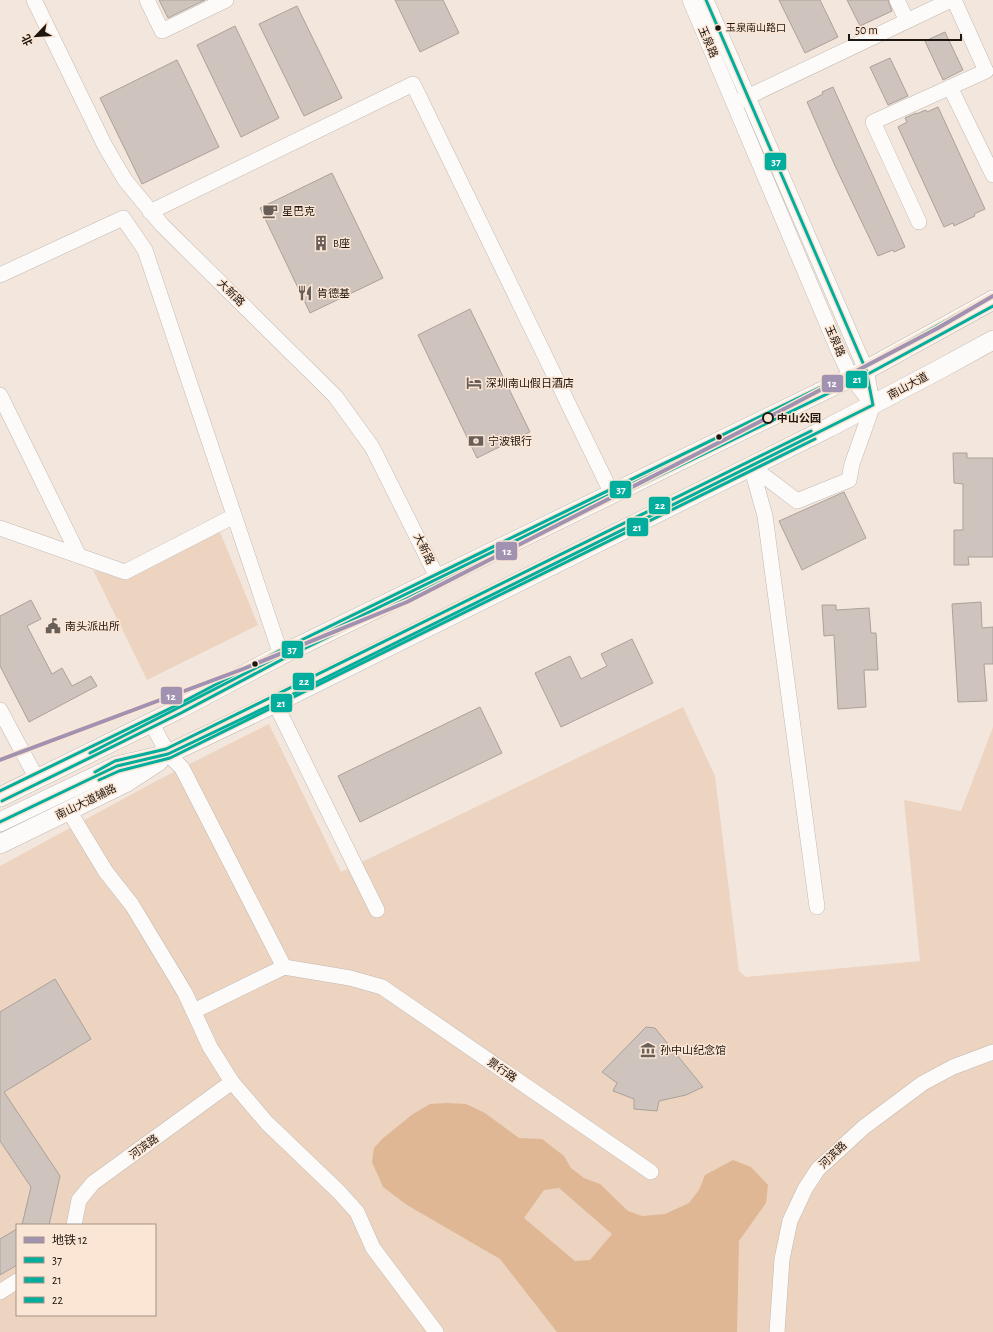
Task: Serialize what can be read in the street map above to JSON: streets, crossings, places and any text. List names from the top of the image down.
{
  "streets": {
    "main road": ["南山大道", "南山大道辅路"],
    "street": [
      "玉泉路",
      "大新路",
      "景行路",
      "河滨路"
    ]
  },
  "crossings": [
    ["玉泉路", "南山大道"],
    ["南山大道", "南山大道辅路"]
  ],
  "places": {
    "other": ["玉泉南山路口", "中山公园"],
    "cafe": ["星巴克"],
    "building": ["B座"],
    "restaurant": ["肯德基"],
    "hotel": ["深圳南山假日酒店"],
    "bank": ["宁波银行"],
    "public building": ["南头派出所"],
    "museum": ["孙中山纪念馆"]
  },
  "lines": [
    "transit line 37",
    "metro line 12",
    "transit line 22",
    "transit line 21"
  ],
  "legend": [
    "地铁 12",
    "37",
    "21",
    "22"
  ],
  "scale_bar": "50 m",
  "north": "bottom left"
}
